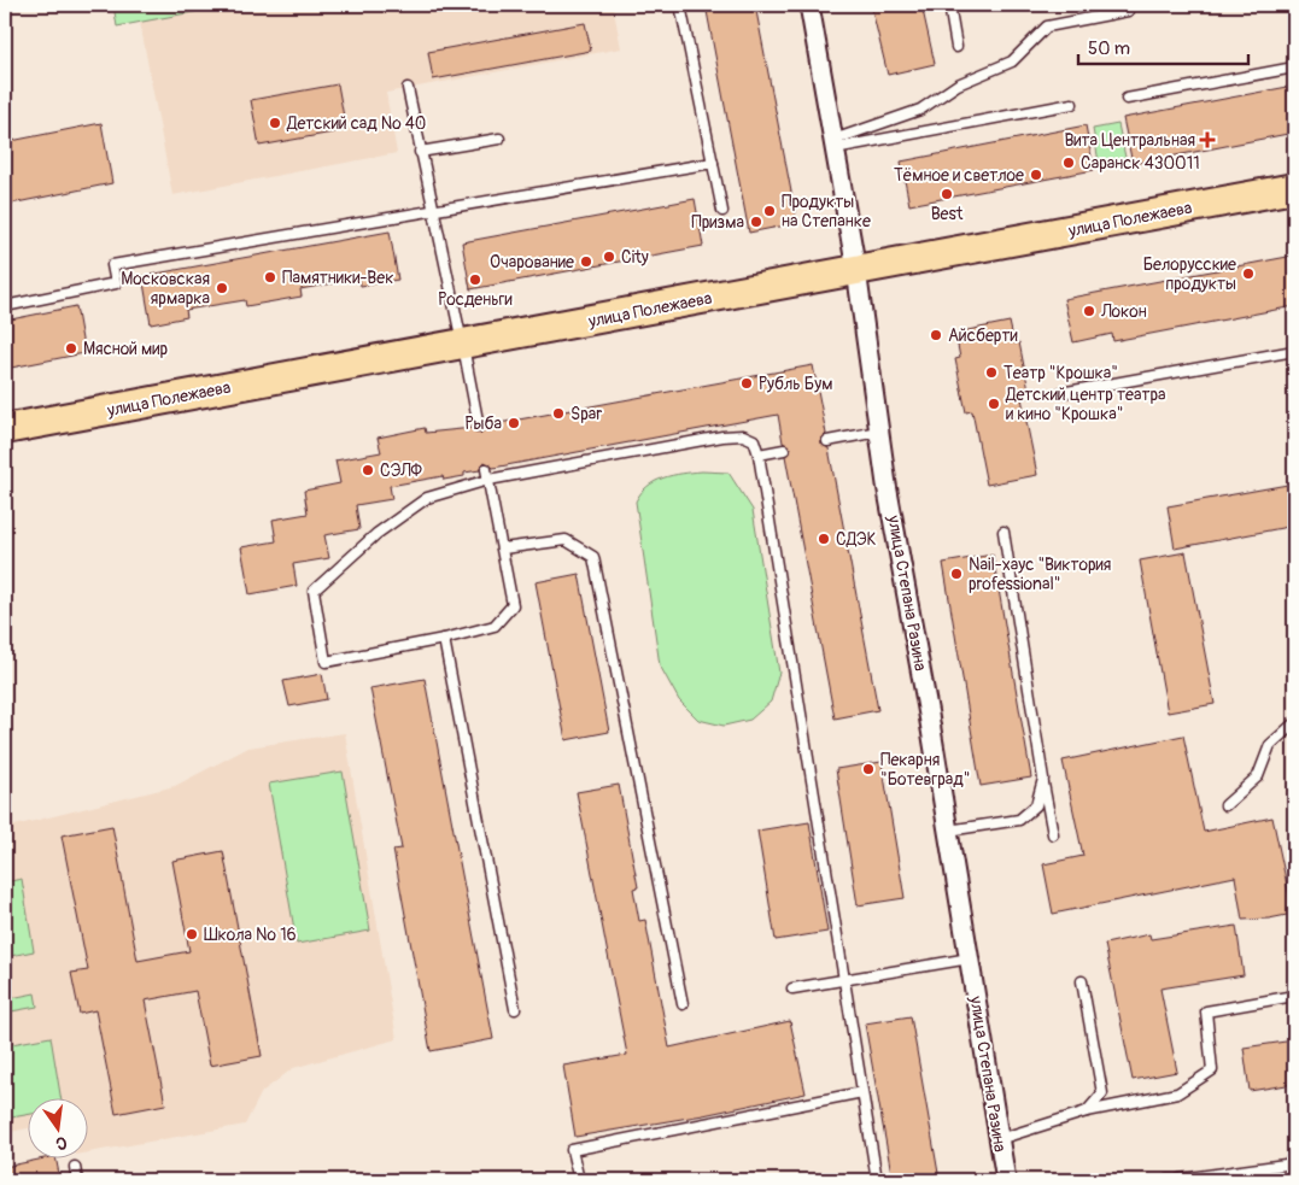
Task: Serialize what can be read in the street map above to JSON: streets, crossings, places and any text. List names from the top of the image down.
{
  "streets": {
    "main road": ["улица Полежаева"],
    "street": ["улица Степана Разина"]
  },
  "crossings": [
    ["улица Полежаева", "улица Степана Разина"]
  ],
  "places": {
    "other": [
      "Детский сад № 40",
      "Саранск 430011",
      "Тёмное и светлое",
      "Best",
      "Продукты на Степанке",
      "Призма",
      "City",
      "Очарование",
      "Белорусские продукты",
      "Памятники-Век",
      "Росденьги",
      "Московская ярмарка",
      "Локон",
      "Айсберти",
      "Мясной мир",
      "Театр \"Крошка\"",
      "Рубль Бум",
      "Детский центр театра и кино \"Крошка\"",
      "Spar",
      "Рыба",
      "СЭЛФ",
      "СДЭК",
      "Nail-хаус \"Виктория professional\"",
      "Пекарня \"Ботевград\"",
      "Школа № 16"
    ],
    "health": ["Вита Центральная"]
  },
  "scale_bar": "50 m",
  "north": "bottom"
}
